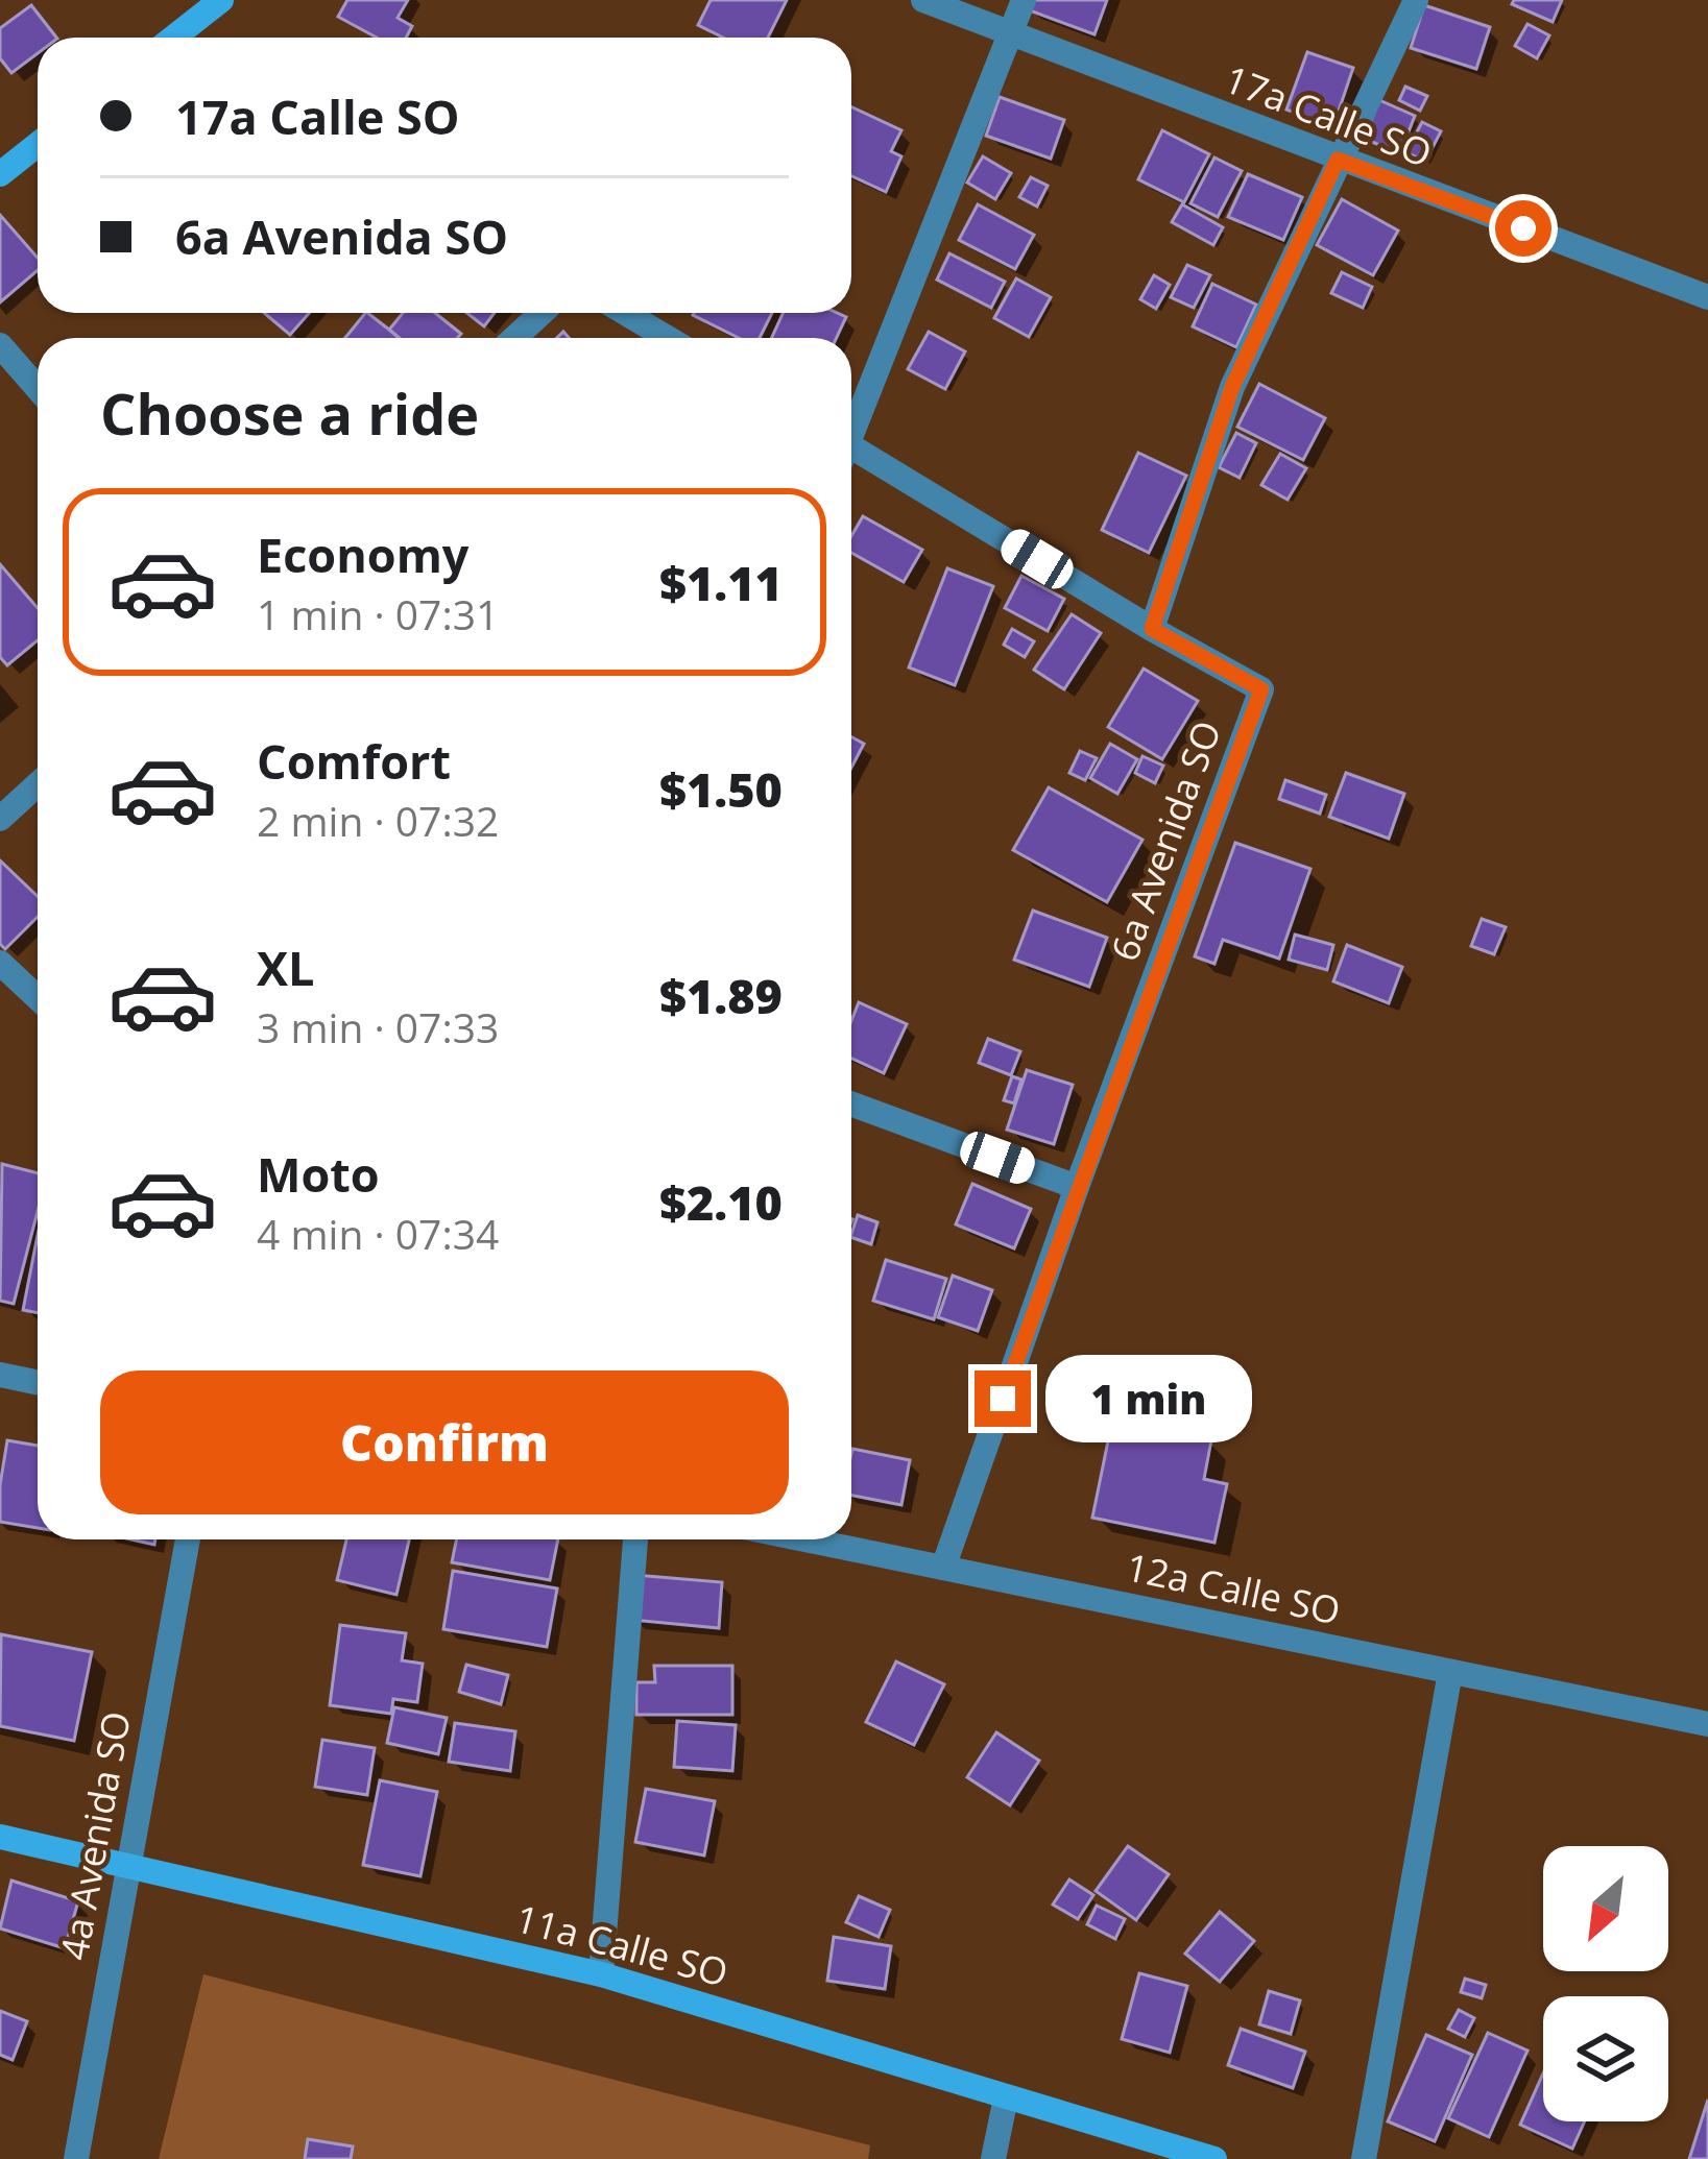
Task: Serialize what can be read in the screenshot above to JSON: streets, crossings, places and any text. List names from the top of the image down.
{
  "streets": {
    "street": [
      "17a Calle SO",
      "6a Avenida SO",
      "12a Calle SO",
      "4a Avenida SO",
      "11a Calle SO"
    ]
  },
  "crossings": [
    ["6a Avenida SO", "12a Calle SO"],
    ["4a Avenida SO", "11a Calle SO"]
  ],
  "north": "bottom left",
  "page": {
    "banner": ["17a Calle SO", "6a Avenida SO"],
    "heading": "Choose a ride",
    "list": [
      {
        "name": "Economy",
        "note": "1 min · 07:31",
        "value": "$1.11"
      },
      {
        "name": "Comfort",
        "note": "2 min · 07:32",
        "value": "$1.50"
      },
      {
        "name": "XL",
        "note": "3 min · 07:33",
        "value": "$1.89"
      },
      {
        "name": "Moto",
        "note": "4 min · 07:34",
        "value": "$2.10"
      }
    ],
    "buttons": "Confirm",
    "bubble": "1 min"
  }
}
